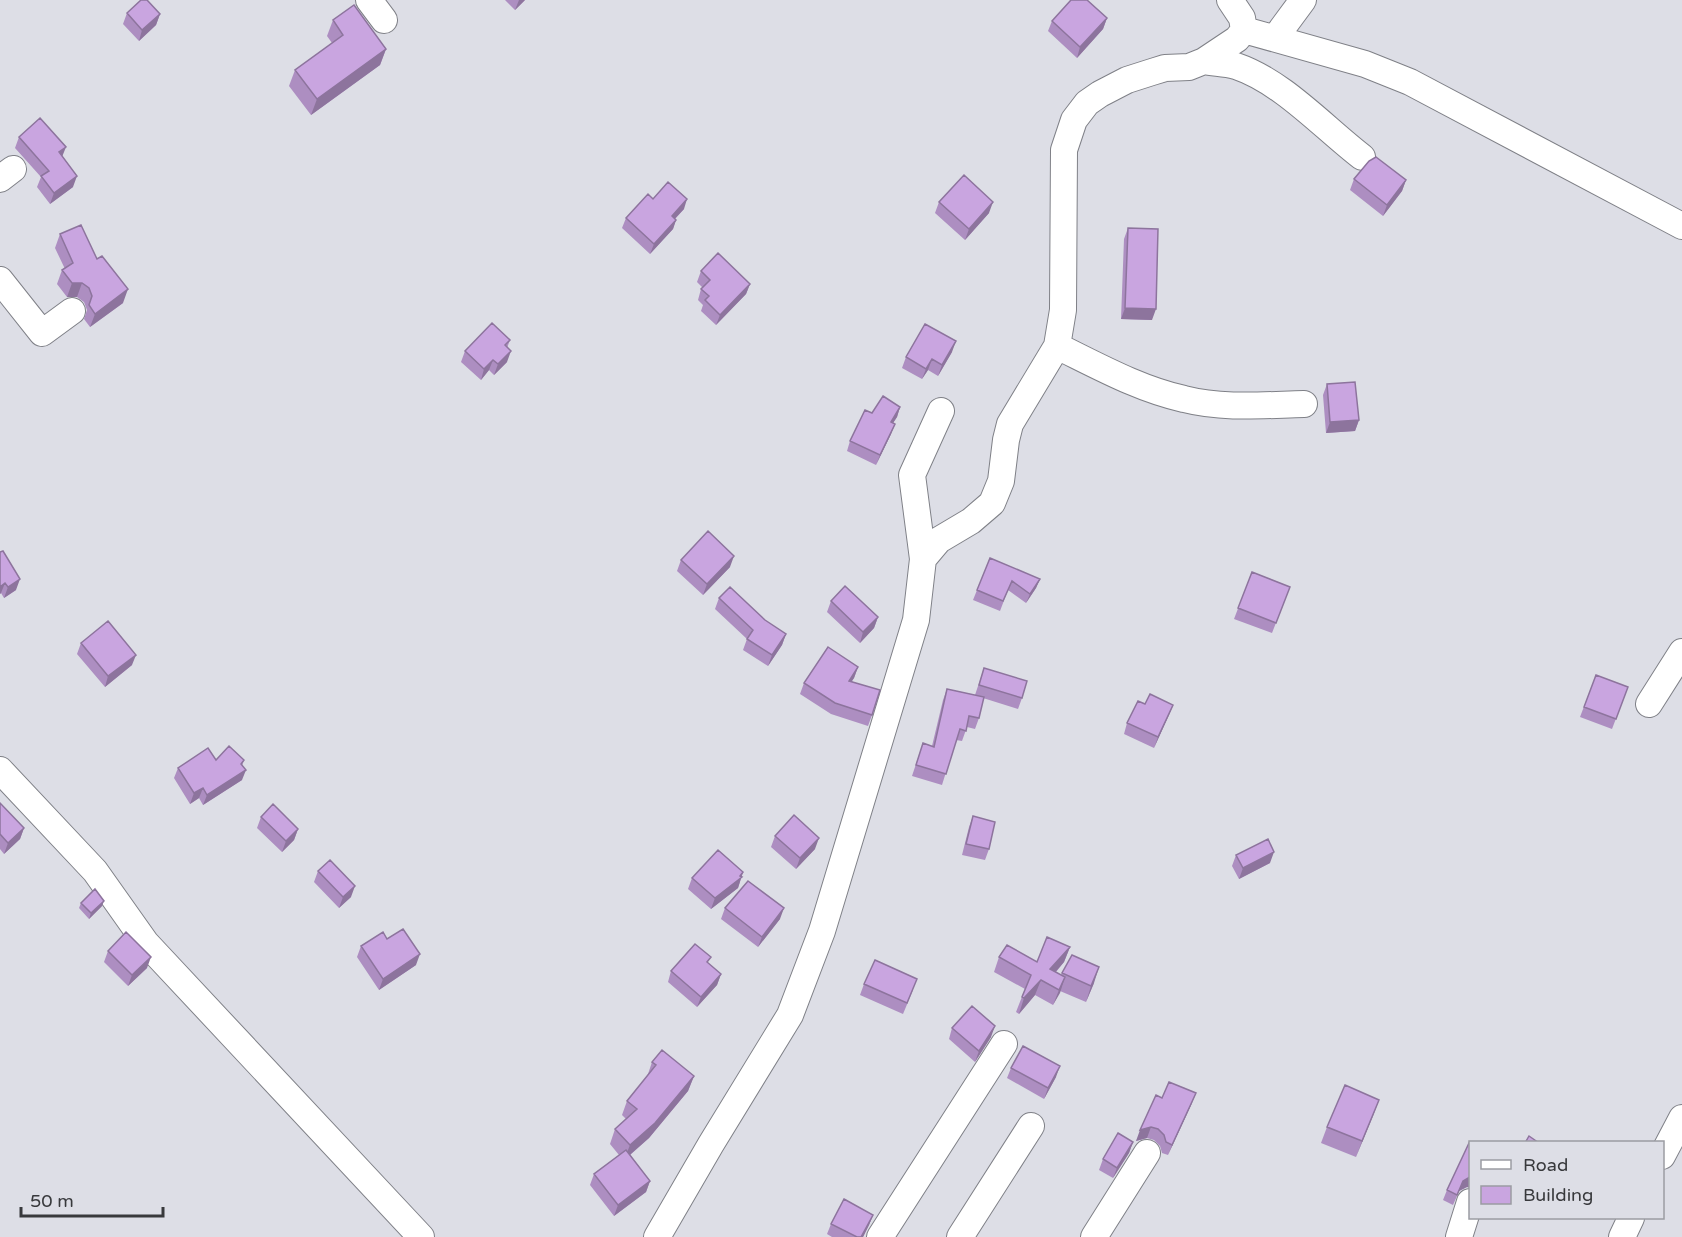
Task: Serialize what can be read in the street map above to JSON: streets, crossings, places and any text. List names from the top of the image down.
{
  "legend": ["Road", "Building"],
  "scale_bar": "50 m"
}
